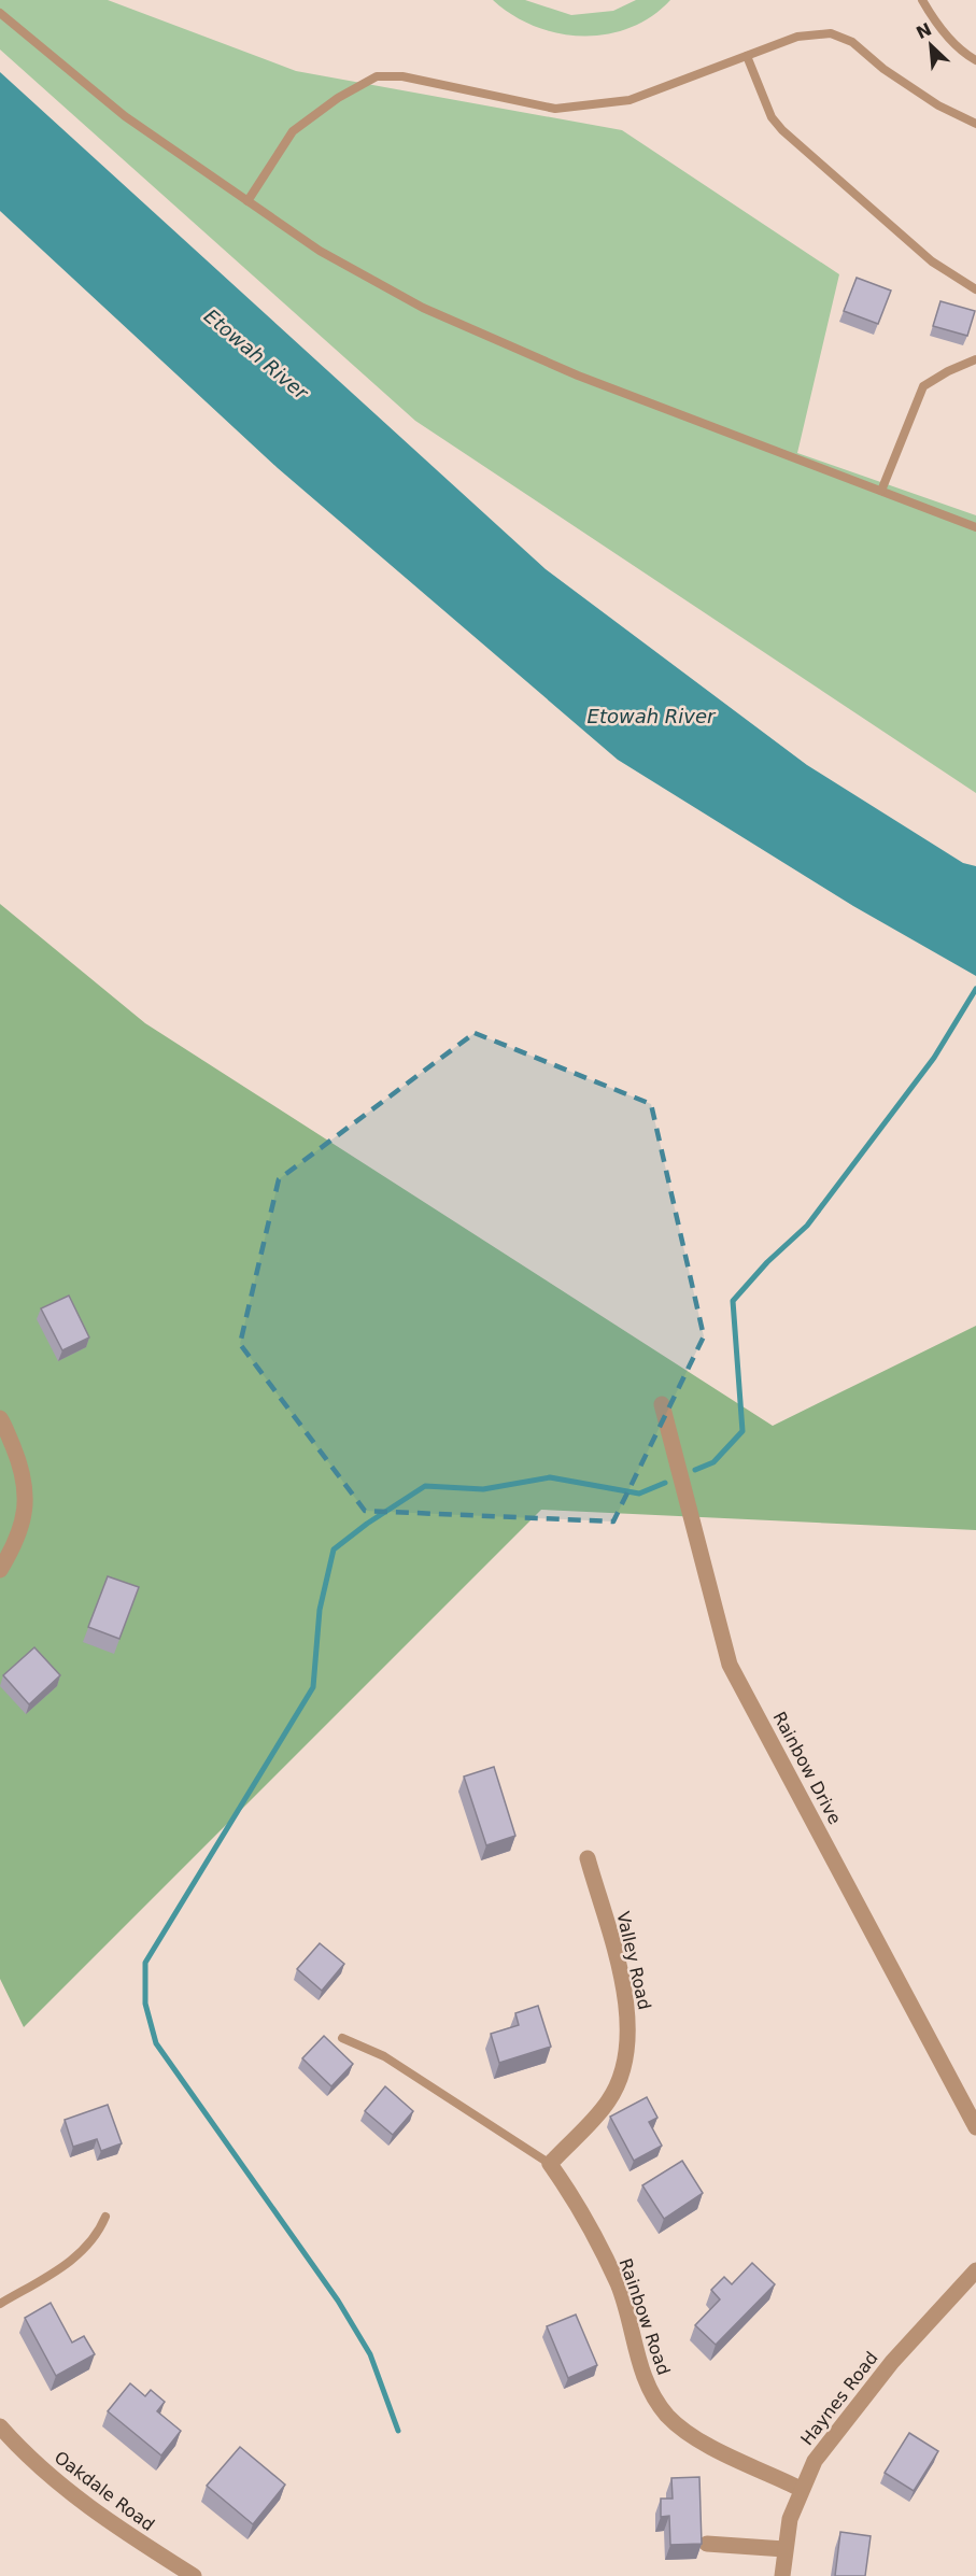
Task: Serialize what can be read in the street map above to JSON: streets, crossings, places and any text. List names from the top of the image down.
{
  "streets": {
    "street": [
      "Rainbow Drive",
      "Valley Road",
      "Rainbow Road",
      "Haynes Road",
      "Oakdale Road"
    ]
  },
  "crossings": [
    ["Valley Road", "Rainbow Road"],
    ["Rainbow Road", "Haynes Road"]
  ],
  "water": ["Etowah River"],
  "north": "top left"
}
